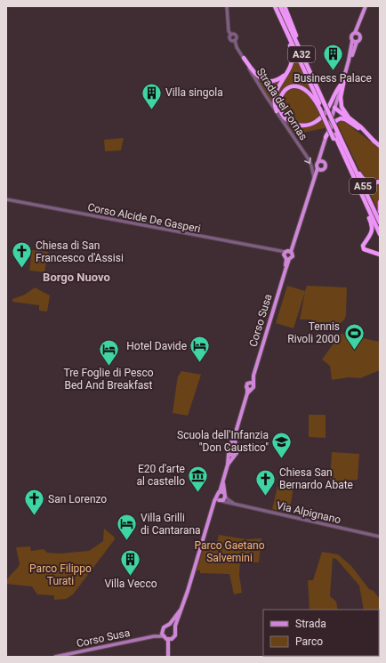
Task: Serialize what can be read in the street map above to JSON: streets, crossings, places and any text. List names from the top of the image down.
{
  "streets": {
    "highway": ["A32", "A55"],
    "main road": ["Corso Susa"],
    "street": ["Strada del Fornas", "Corso Alcide De Gasperi", "Via Alpignano"]
  },
  "crossings": [
    ["A32", "A55"],
    ["Strada del Fornas", "Corso Susa"],
    ["Corso Alcide De Gasperi", "Corso Susa"]
  ],
  "one_way": ["Strada del Fornas"],
  "districts": ["Borgo Nuovo"],
  "parks": ["Parco Gaetano Salvemini", "Parco Filippo Turati"],
  "places": {
    "building": ["Business Palace", "Villa singola", "Villa Vecco"],
    "church": ["Chiesa di San Francesco d'Assisi", "Chiesa San Bernardo Abate", "San Lorenzo"],
    "sports": ["Tennis Rivoli 2000"],
    "hotel": ["Hotel Davide", "Tre Foglie di Pesco Bed And Breakfast", "Villa Grilli di Cantarana"],
    "school or university": ["Scuola dell'Infanzia \"Don Caustico\""],
    "museum": ["E20 d'arte al castello"]
  },
  "legend": ["Strada", "Parco"]
}
